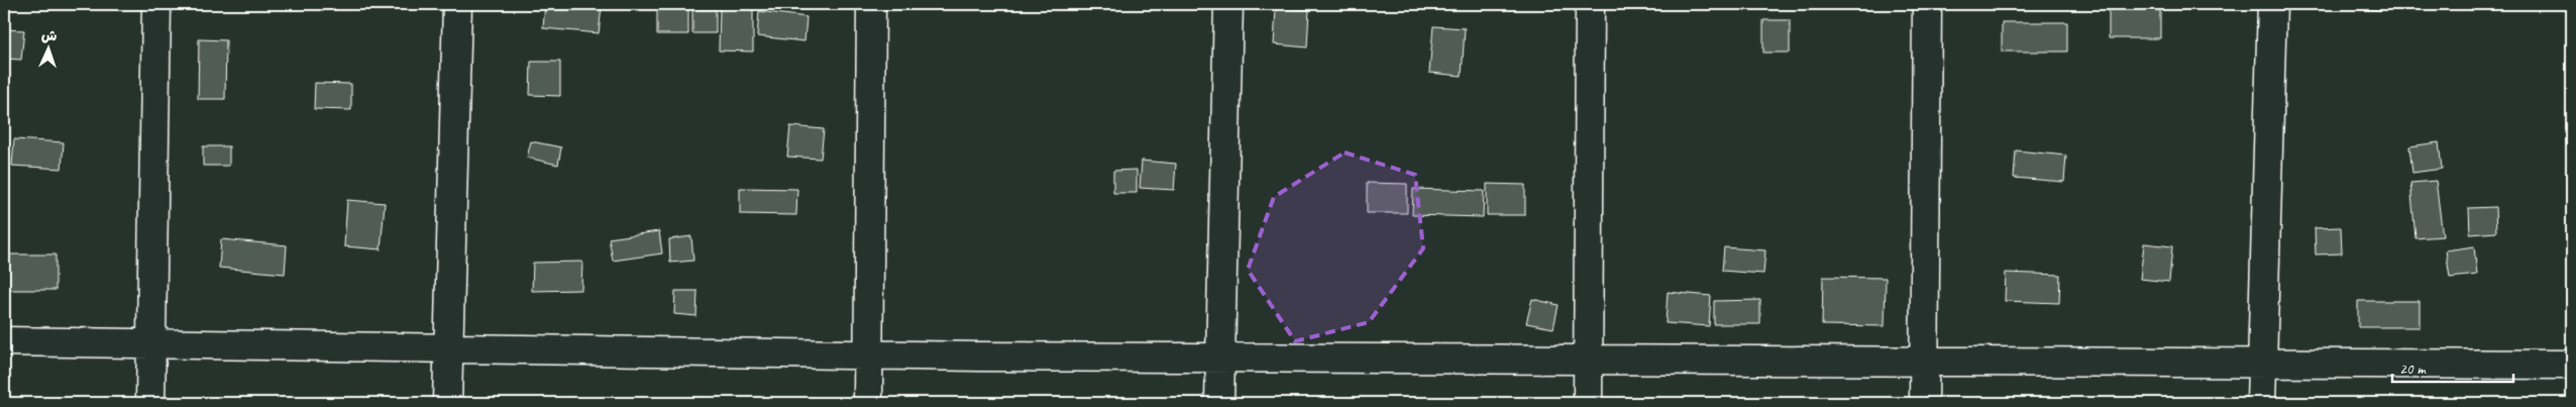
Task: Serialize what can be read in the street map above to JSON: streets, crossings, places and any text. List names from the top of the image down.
{
  "scale_bar": "20 m",
  "north": "top"
}
